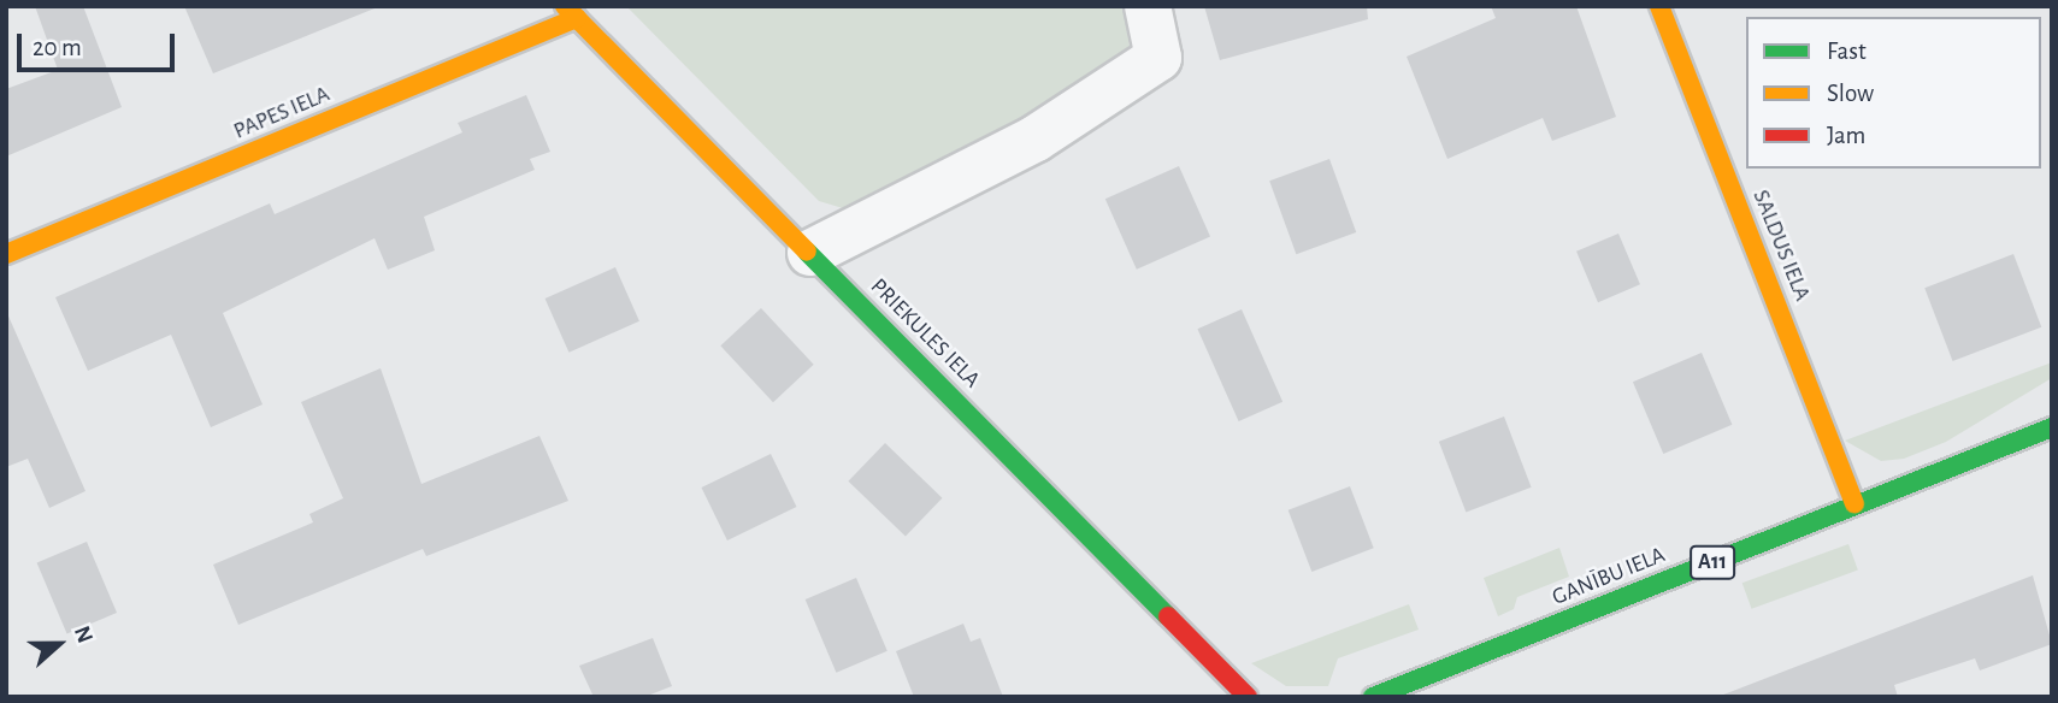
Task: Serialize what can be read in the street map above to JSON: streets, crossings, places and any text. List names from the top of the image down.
{
  "streets": {
    "main road": [
      "PAPES IELA",
      "SALDUS IELA",
      "PRIEKULES IELA",
      "A11",
      "GANĪBU IELA"
    ]
  },
  "crossings": [
    ["PAPES IELA", "PRIEKULES IELA"],
    ["SALDUS IELA", "GANĪBU IELA"]
  ],
  "legend": ["Fast", "Slow", "Jam"],
  "scale_bar": "20 m",
  "north": "right"
}
